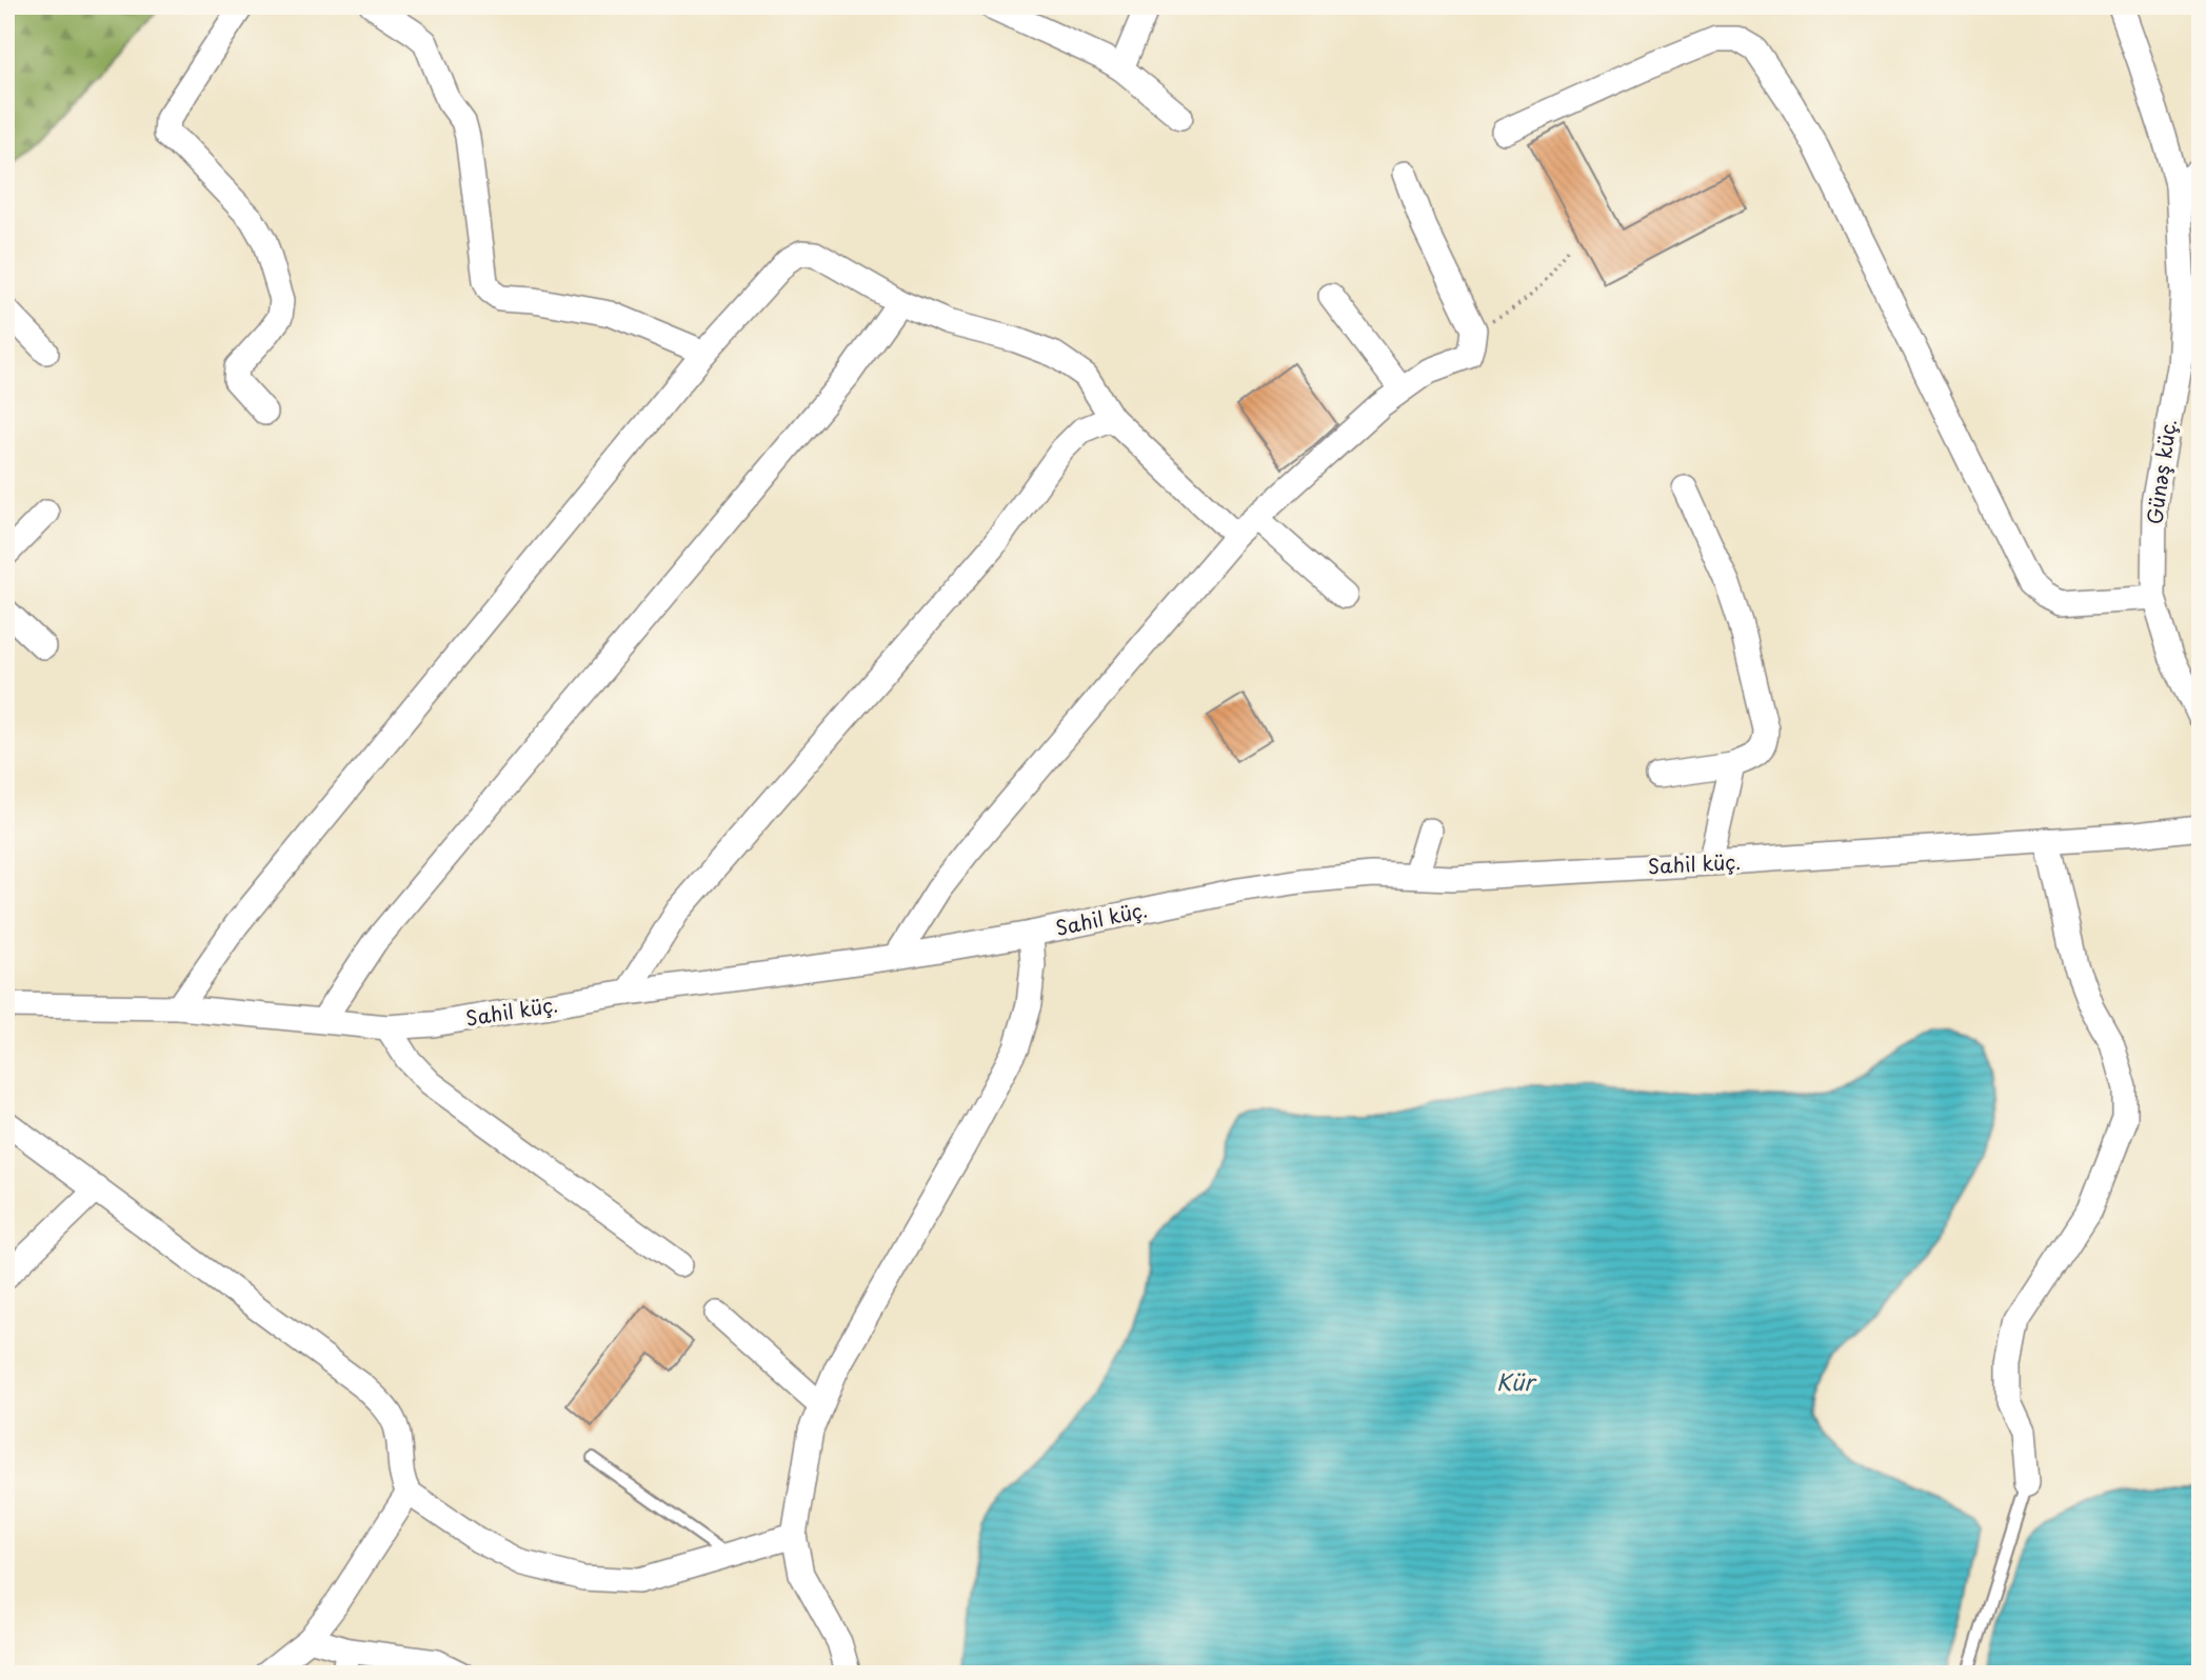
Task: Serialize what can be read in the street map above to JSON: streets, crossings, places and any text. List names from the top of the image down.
{
  "streets": {
    "street": ["Günəş küç.", "Sahil küç."]
  },
  "water": ["Kür"]
}
